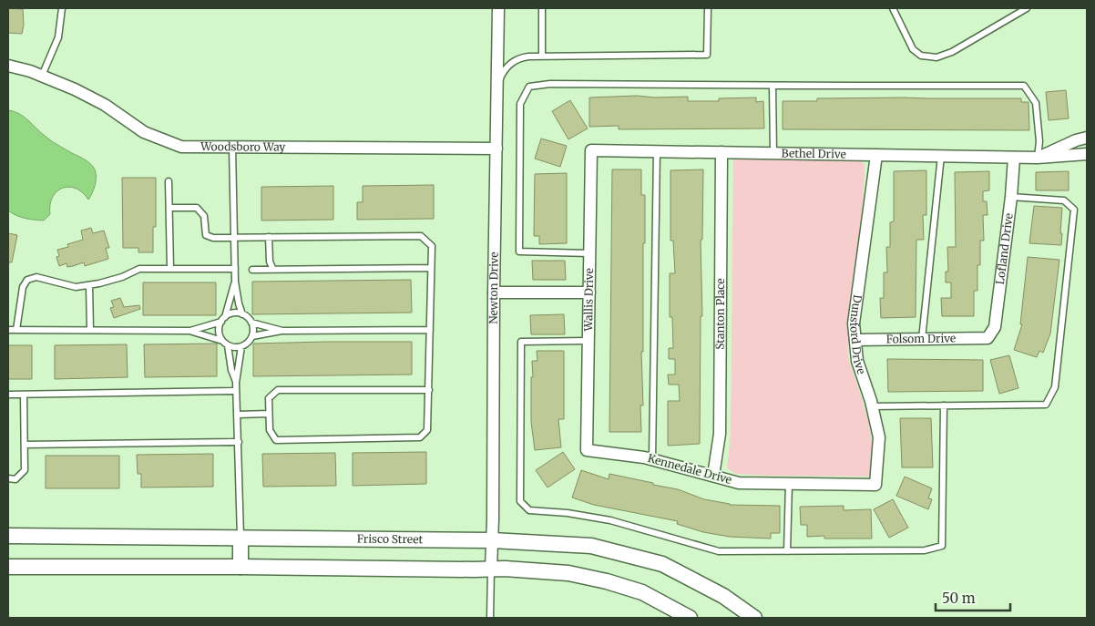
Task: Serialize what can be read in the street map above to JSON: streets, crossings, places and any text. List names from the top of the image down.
{
  "streets": {
    "street": [
      "Woodsboro Way",
      "Bethel Drive",
      "Lofland Drive",
      "Newton Drive",
      "Wallis Drive",
      "Stanton Place",
      "Dunsford Drive",
      "Folsom Drive",
      "Kennedale Drive",
      "Frisco Street"
    ]
  },
  "crossings": [
    ["Woodsboro Way", "Newton Drive"],
    ["Bethel Drive", "Lofland Drive"],
    ["Bethel Drive", "Wallis Drive"],
    ["Bethel Drive", "Stanton Place"],
    ["Bethel Drive", "Dunsford Drive"],
    ["Lofland Drive", "Folsom Drive"],
    ["Newton Drive", "Frisco Street"],
    ["Wallis Drive", "Kennedale Drive"],
    ["Stanton Place", "Kennedale Drive"],
    ["Dunsford Drive", "Folsom Drive"],
    ["Dunsford Drive", "Kennedale Drive"]
  ],
  "scale_bar": "50 m"
}
